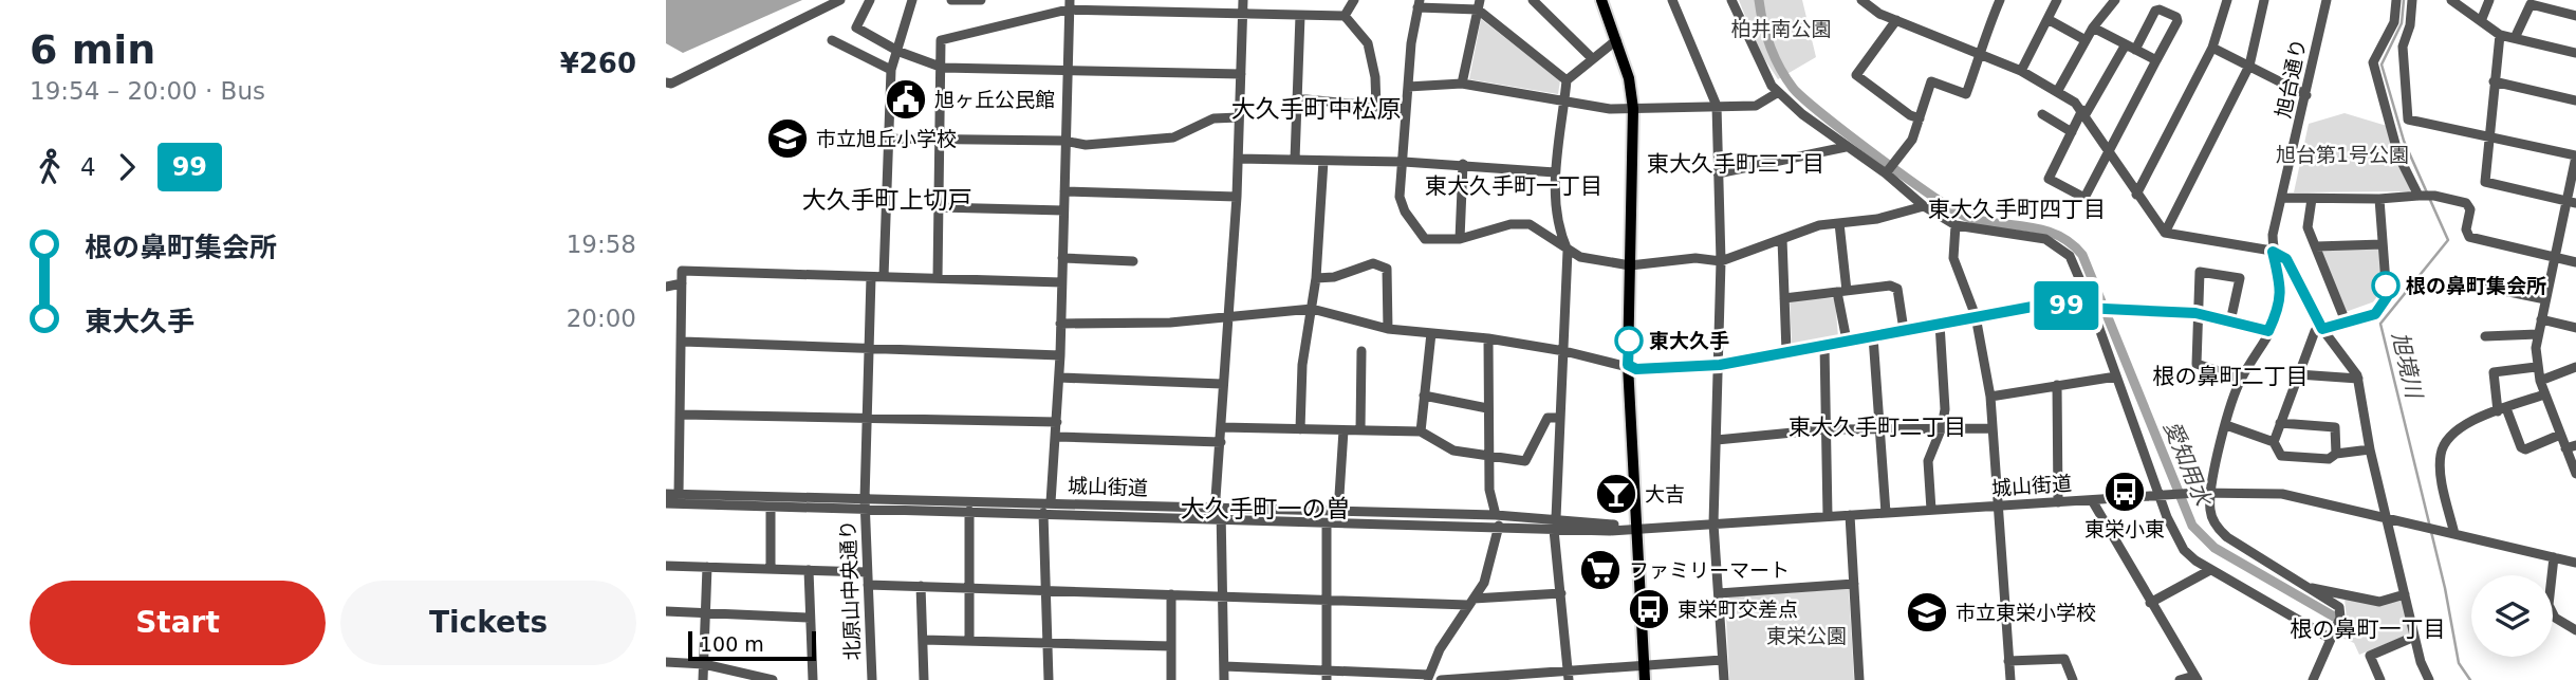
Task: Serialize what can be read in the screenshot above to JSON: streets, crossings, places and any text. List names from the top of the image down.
{
  "streets": {
    "street": ["旭台通り", "城山街道", "北原山中央通り"]
  },
  "crossings": [
    ["城山街道", "北原山中央通り"]
  ],
  "districts": [
    "大久手町中松原",
    "東大久手町三丁目",
    "東大久手町一丁目",
    "大久手町上切戸",
    "東大久手町四丁目",
    "根の鼻町二丁目",
    "東大久手町二丁目",
    "大久手町一の曽",
    "根の鼻町一丁目"
  ],
  "water": ["旭境川", "愛知用水"],
  "parks": ["柏井南公園", "旭台第1号公園", "東栄公園"],
  "places": {
    "public building": ["旭ヶ丘公民館"],
    "school or university": ["市立旭丘小学校", "市立東栄小学校"],
    "other": ["根の鼻町集会所", "東大久手"],
    "bus stop": ["東栄小東", "東栄町交差点"],
    "bar": ["大吉"],
    "supermarket": ["ファミリーマート"]
  },
  "lines": ["bus line 99"],
  "scale_bar": "100 m",
  "page": {
    "heading": ["6 min", "19:54 – 20:00 · Bus", "¥260"],
    "on_map": "99",
    "legs": ["4", "99"],
    "list": [
      {
        "name": "根の鼻町集会所",
        "value": "19:58"
      },
      {
        "name": "東大久手",
        "value": "20:00"
      }
    ],
    "buttons": ["Start", "Tickets"],
    "scale": "100 m"
  }
}
